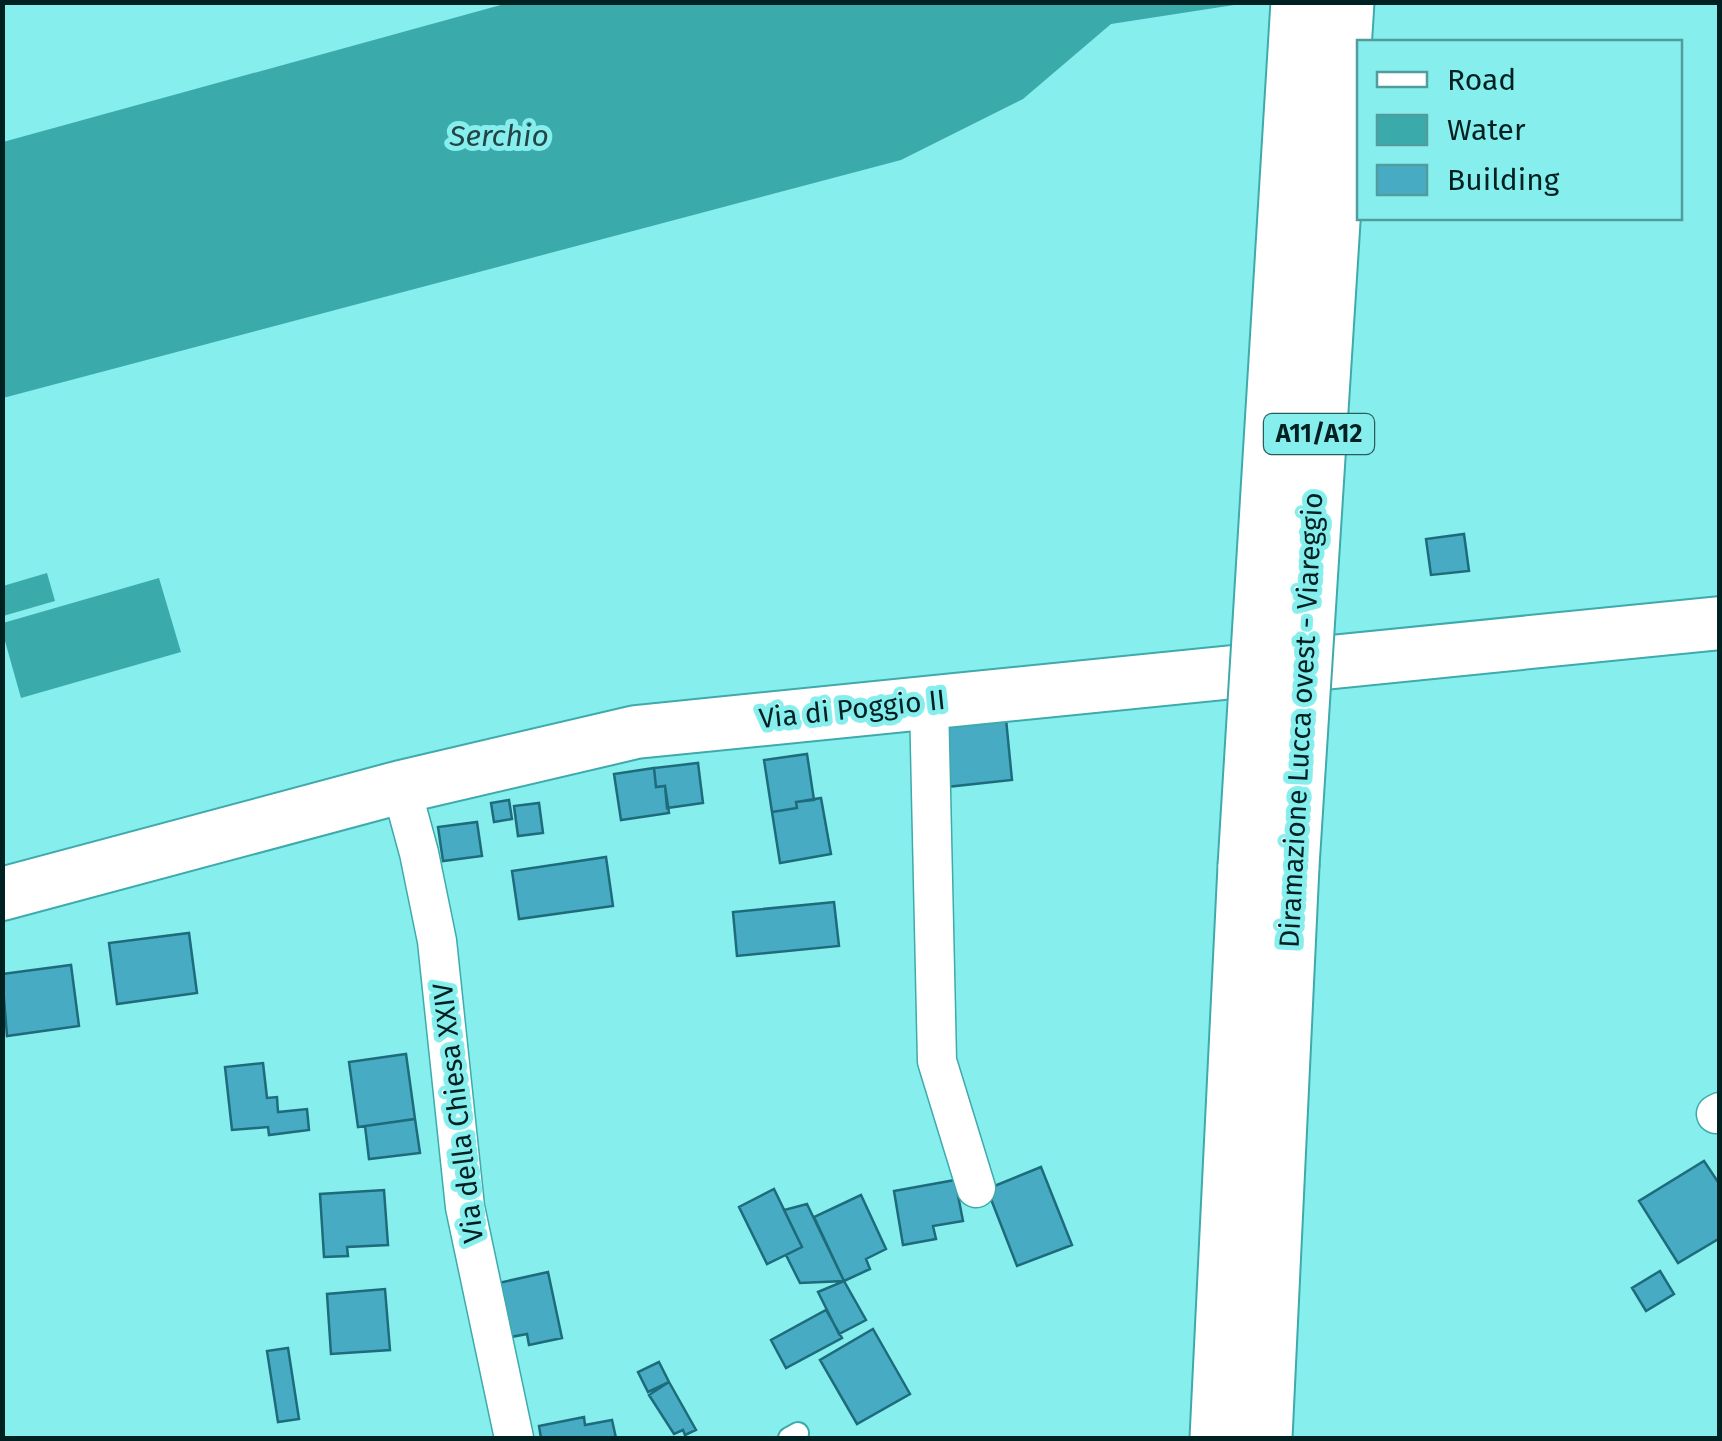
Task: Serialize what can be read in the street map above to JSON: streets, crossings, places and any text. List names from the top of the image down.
{
  "streets": {
    "highway": ["A11/A12", "Diramazione Lucca ovest - Viareggio"],
    "main road": ["Via di Poggio II"],
    "street": ["Via della Chiesa XXIV"]
  },
  "crossings": [
    ["Via di Poggio II", "Via della Chiesa XXIV"]
  ],
  "water": ["Serchio"],
  "legend": ["Road", "Water", "Building"]
}
